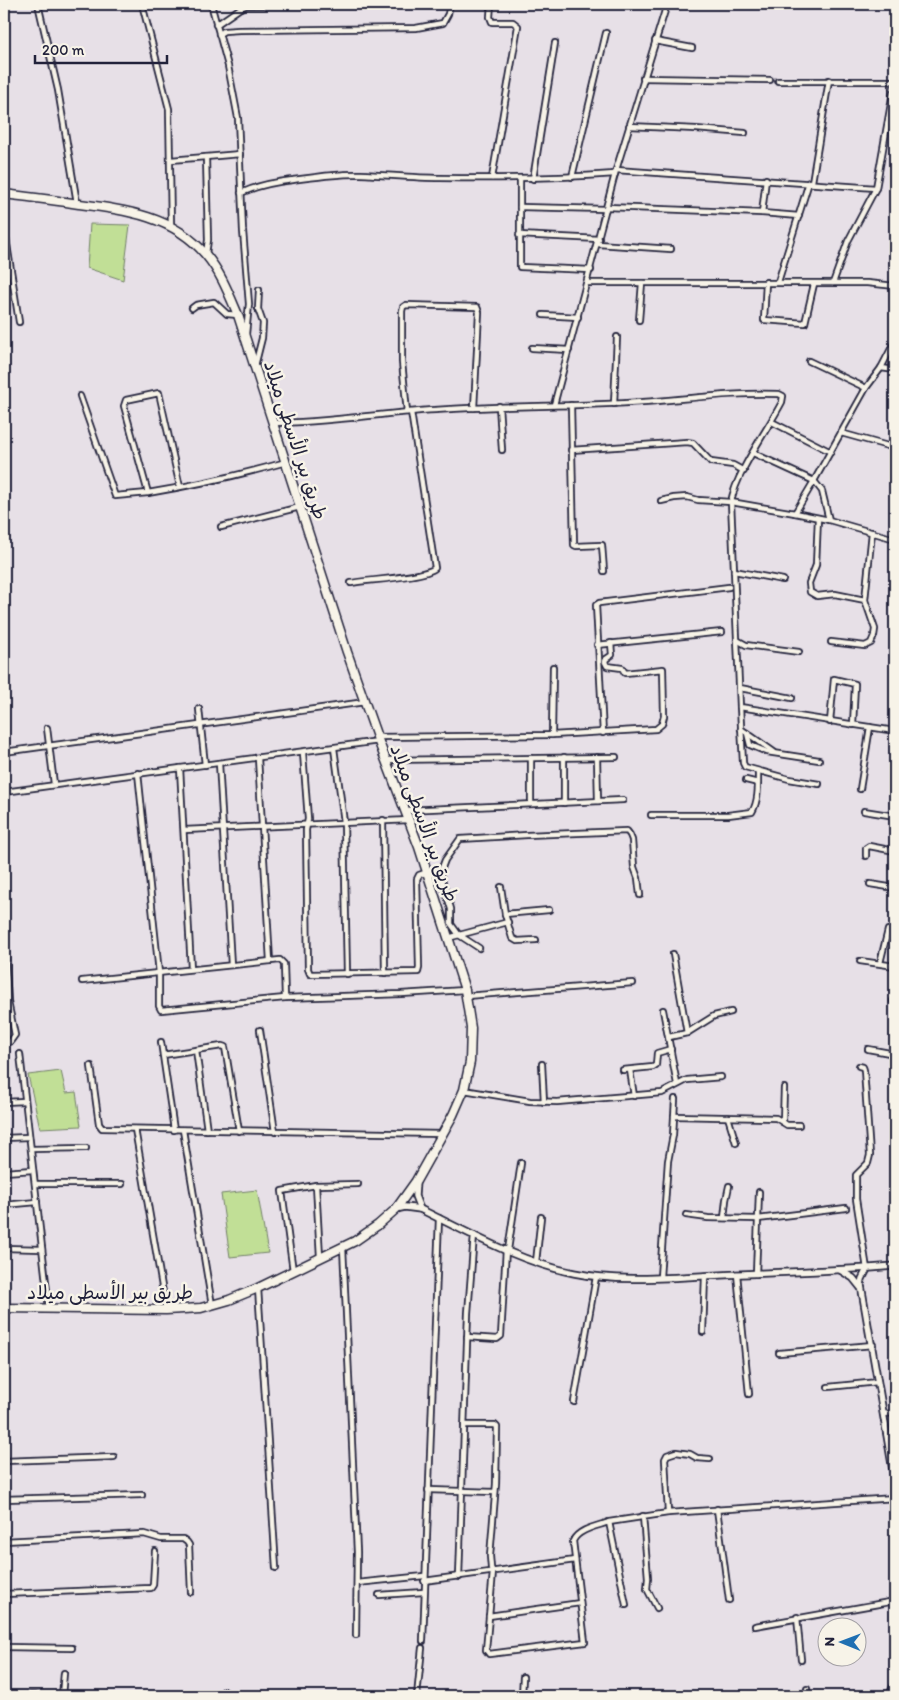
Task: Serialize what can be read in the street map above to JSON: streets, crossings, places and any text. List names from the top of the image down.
{
  "streets": {
    "main road": ["طريق بير الأسطى ميلاد"]
  },
  "scale_bar": "200 m",
  "north": "left"
}
